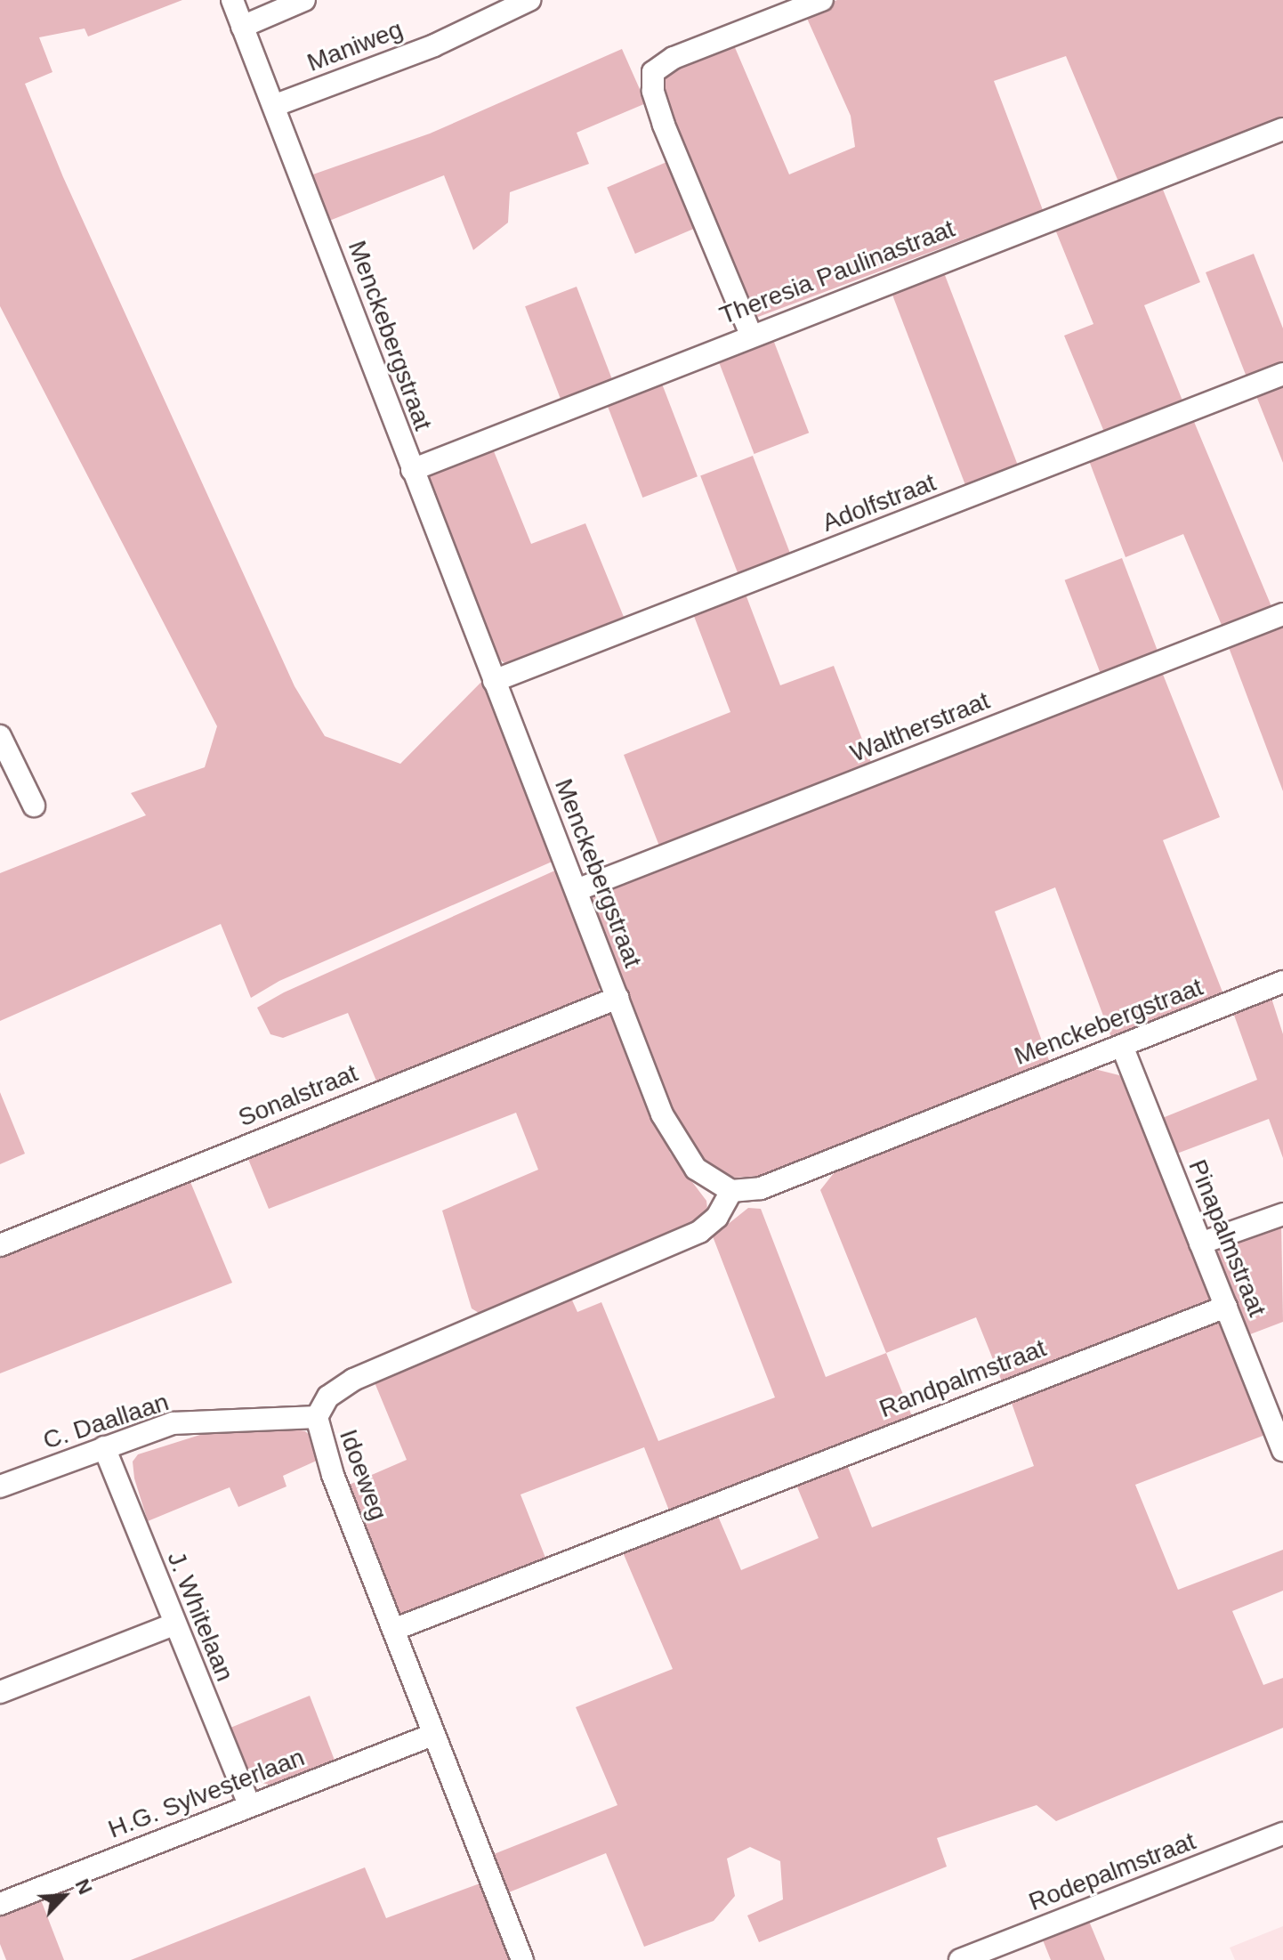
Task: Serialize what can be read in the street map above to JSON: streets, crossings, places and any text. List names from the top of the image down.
{
  "streets": {
    "street": [
      "Maniweg",
      "Theresia Paulinastraat",
      "Menckebergstraat",
      "Adolfstraat",
      "Waltherstraat",
      "Sonalstraat",
      "Pinapalmstraat",
      "Randpalmstraat",
      "C. Daallaan",
      "Idoeweg",
      "J. Whitelaan",
      "H.G. Sylvesterlaan",
      "Rodepalmstraat"
    ]
  },
  "crossings": [
    ["Maniweg", "Menckebergstraat"],
    ["Theresia Paulinastraat", "Menckebergstraat"],
    ["Menckebergstraat", "Adolfstraat"],
    ["Menckebergstraat", "Waltherstraat"],
    ["Menckebergstraat", "Sonalstraat"],
    ["Menckebergstraat", "Pinapalmstraat"],
    ["Menckebergstraat", "Idoeweg"],
    ["Pinapalmstraat", "Randpalmstraat"],
    ["Randpalmstraat", "Idoeweg"],
    ["C. Daallaan", "Idoeweg"],
    ["C. Daallaan", "J. Whitelaan"],
    ["Idoeweg", "H.G. Sylvesterlaan"],
    ["J. Whitelaan", "H.G. Sylvesterlaan"]
  ],
  "north": "top right"
}
